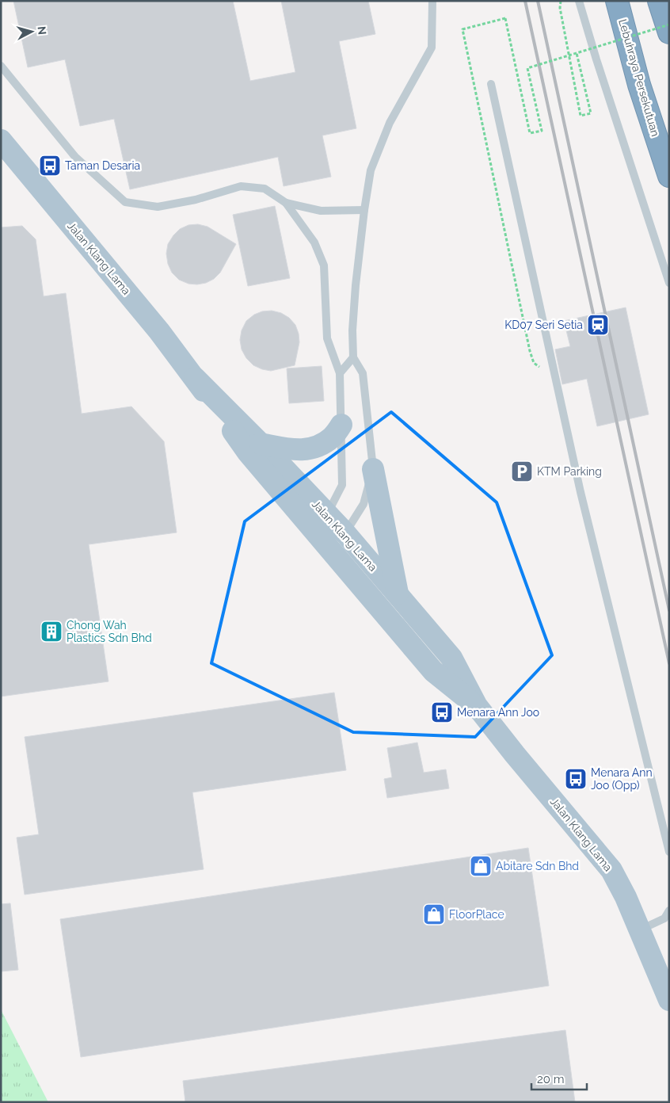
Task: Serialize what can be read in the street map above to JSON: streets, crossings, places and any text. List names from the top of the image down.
{
  "streets": {
    "highway": ["Lebuhraya Persekutuan"],
    "main road": ["Jalan Klang Lama"]
  },
  "places": {
    "bus stop": ["Taman Desaria", "Menara Ann Joo", "Menara Ann Joo (Opp)"],
    "station": ["KD07 Seri Setia"],
    "parking": ["KTM Parking"],
    "building": ["Chong Wah Plastics Sdn Bhd"],
    "shop": ["Abitare Sdn Bhd", "FloorPlace"]
  },
  "scale_bar": "20 m",
  "north": "right"
}
